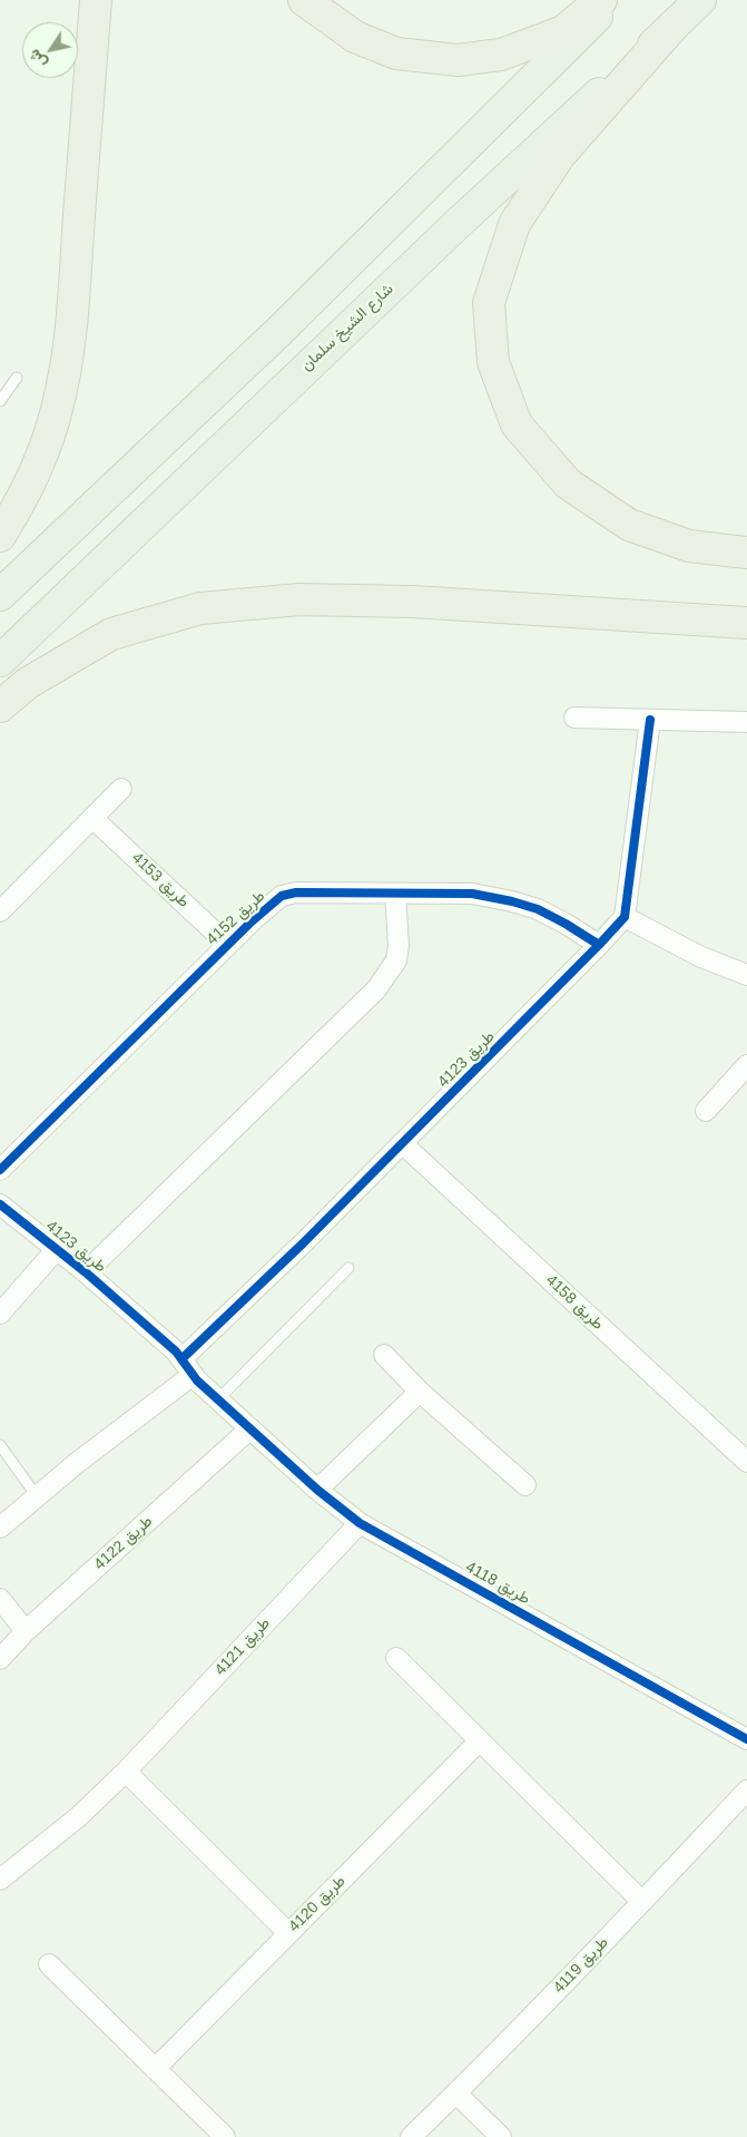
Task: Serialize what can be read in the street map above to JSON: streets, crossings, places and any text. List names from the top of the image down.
{
  "streets": {
    "main road": ["شارع الشيخ سلمان"],
    "street": [
      "طريق 4153",
      "طريق 4152",
      "طريق 4123",
      "طريق 4158",
      "طريق 4122",
      "طريق 4118",
      "طريق 4121",
      "طريق 4120",
      "طريق 4119"
    ]
  },
  "crossings": [
    ["طريق 4153", "طريق 4152"],
    ["طريق 4152", "طريق 4123"],
    ["طريق 4123", "طريق 4158"],
    ["طريق 4123", "طريق 4122"],
    ["طريق 4123", "طريق 4118"],
    ["طريق 4122", "طريق 4118"],
    ["طريق 4118", "طريق 4121"]
  ],
  "north": "bottom left"
}
